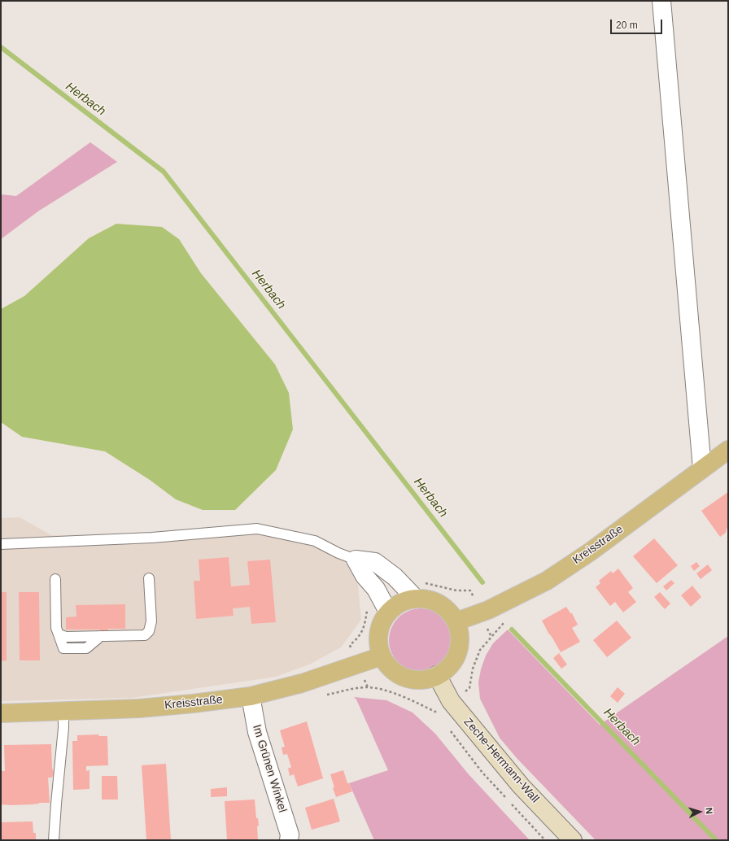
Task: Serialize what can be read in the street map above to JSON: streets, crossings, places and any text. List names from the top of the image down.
{
  "streets": {
    "main road": ["Kreisstraße"],
    "street": ["Zeche-Hermann-Wall", "Im Grünen Winkel"]
  },
  "crossings": [
    ["Kreisstraße", "Zeche-Hermann-Wall"],
    ["Kreisstraße", "Im Grünen Winkel"]
  ],
  "water": ["Herbach"],
  "scale_bar": "20 m",
  "north": "right"
}
